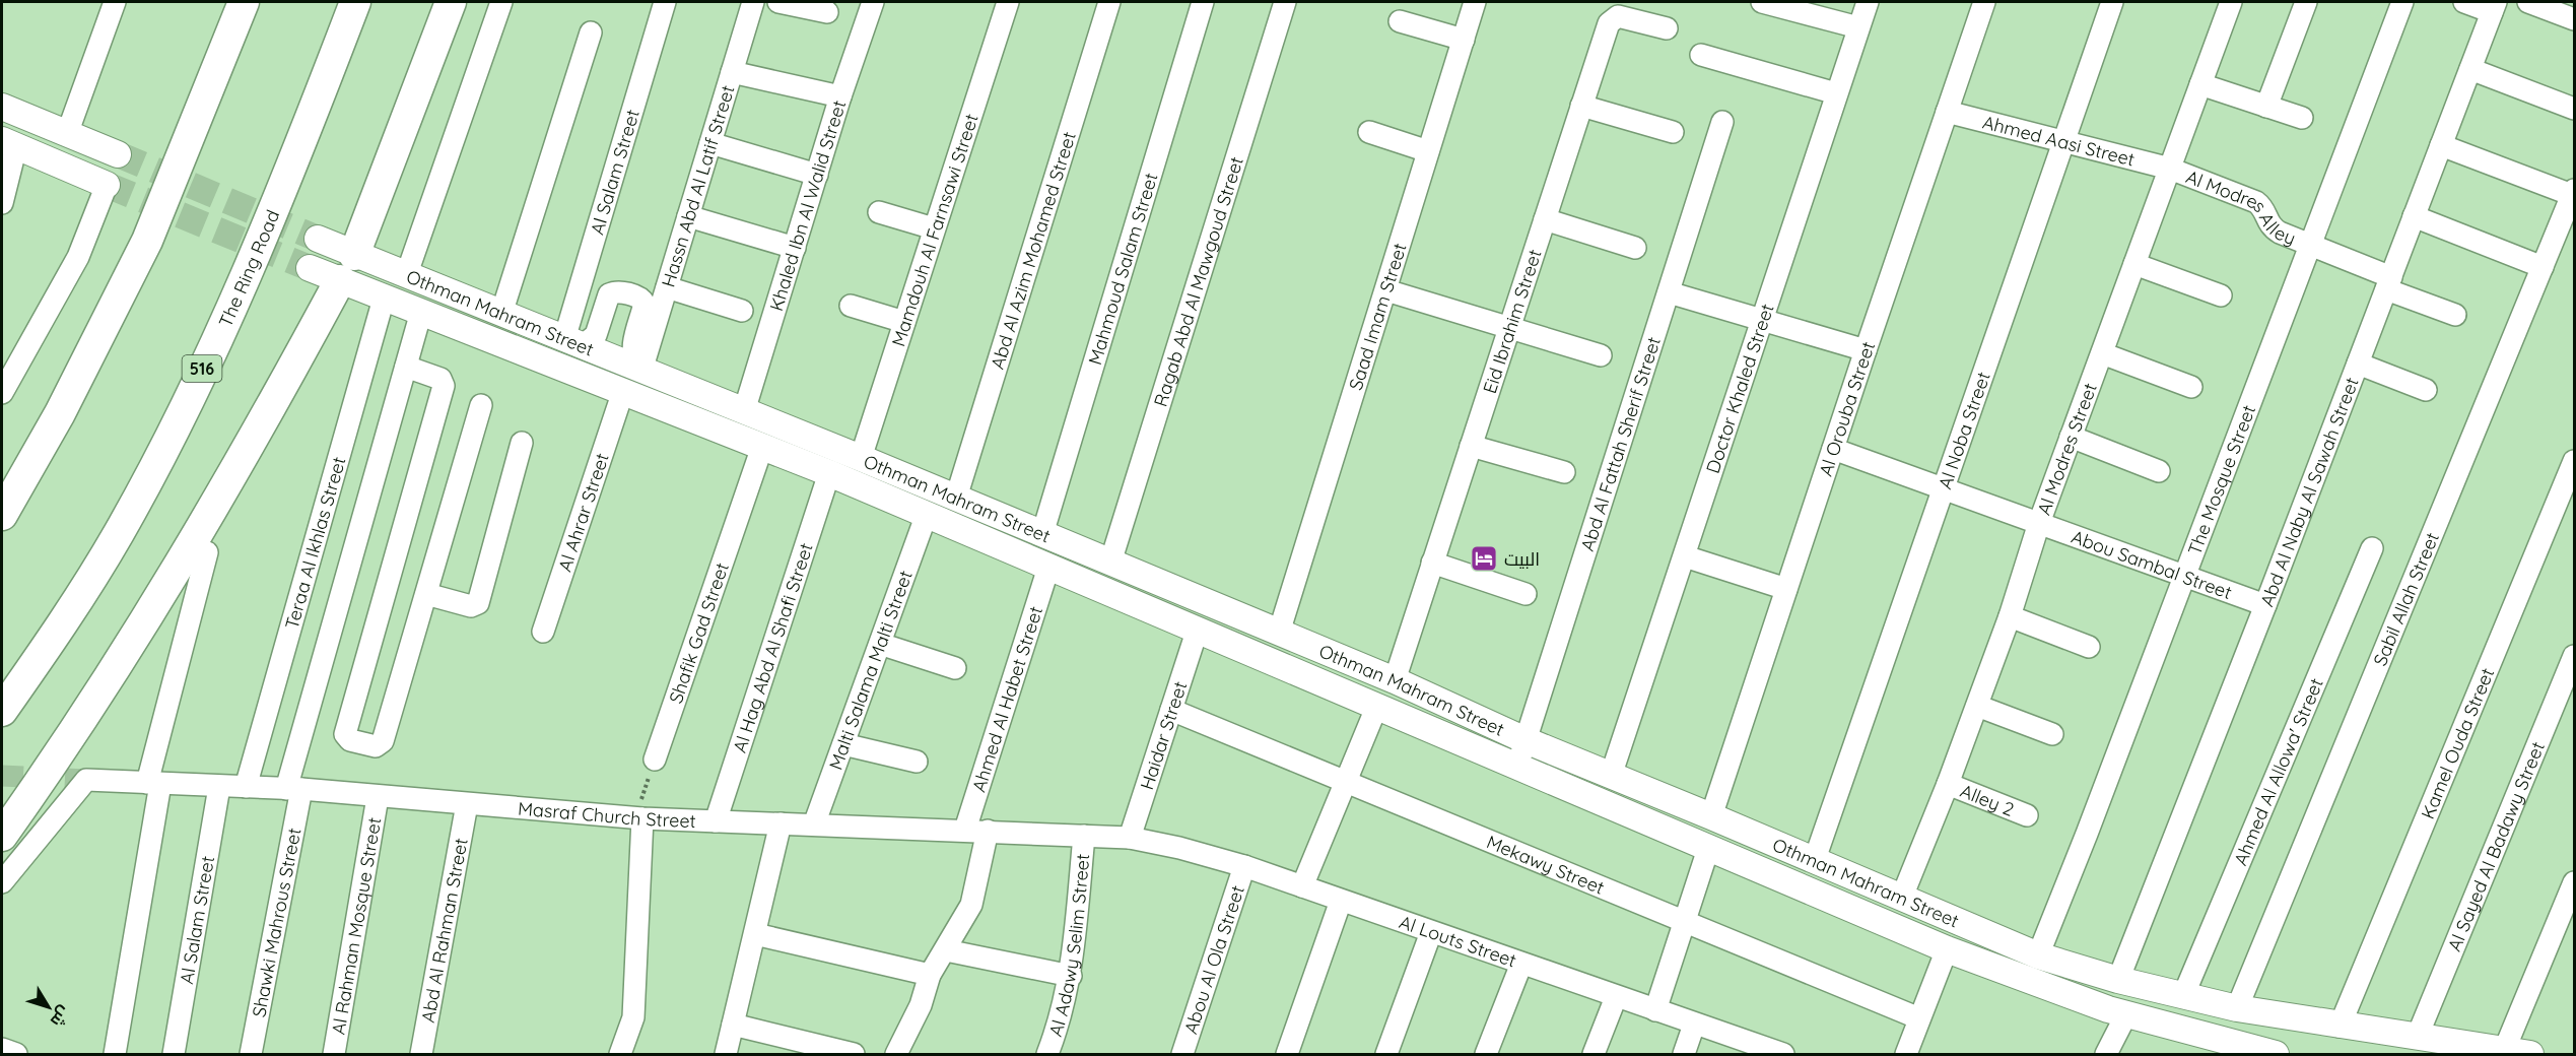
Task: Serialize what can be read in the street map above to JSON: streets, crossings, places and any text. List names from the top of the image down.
{
  "streets": {
    "highway": ["The Ring Road", "516"],
    "main road": ["Othman Mahram Street"],
    "street": [
      "Ahmed Aasi Street",
      "Al Salam Street",
      "Hassn Abd Al Latif Street",
      "Khaled Ibn Al Walid Street",
      "Al Modres Alley",
      "Mamdouh Al Farnsawi Street",
      "Abd Al Azim Mohamed Street",
      "Mahmoud Salam Street",
      "Ragab Abd Al Mawgoud Street",
      "Saad Imam Street",
      "Eid Ibrahim Street",
      "Doctor Khaled Street",
      "Al Orouba Street",
      "Al Noba Street",
      "Abd Al Fattah Sherif Street",
      "Al Modres Street",
      "The Mosque Street",
      "Abd Al Naby Al Sawah Street",
      "Al Ahrar Street",
      "Teraa Al Ikhlas Street",
      "Abou Sambal Street",
      "Sabil Allah Street",
      "Shafik Gad Street",
      "Al Hag Abd Al Shafi Street",
      "Malti Salama Malti Street",
      "Ahmed Al Habet Street",
      "Haidar Street",
      "Kamel Ouda Street",
      "Ahmed Al Allowa' Street",
      "Alley 2",
      "Masraf Church Street",
      "Al Sayed Al Badawy Street",
      "Mekawy Street",
      "Shawki Mahrous Street",
      "Al Rahman Mosque Street",
      "Abd Al Rahman Street",
      "Al Louts Street",
      "Al Adawy Selim Street",
      "Abou Al Ola Street"
    ]
  },
  "crossings": [
    ["Ahmed Aasi Street", "Al Modres Alley"],
    ["Ahmed Aasi Street", "Al Orouba Street"],
    ["Ahmed Aasi Street", "Al Noba Street"],
    ["Ahmed Aasi Street", "Al Modres Street"],
    ["Al Salam Street", "Othman Mahram Street"],
    ["Al Salam Street", "Masraf Church Street"],
    ["Hassn Abd Al Latif Street", "Othman Mahram Street"],
    ["Khaled Ibn Al Walid Street", "Othman Mahram Street"],
    ["Al Modres Alley", "Al Modres Street"],
    ["Al Modres Alley", "The Mosque Street"],
    ["Al Modres Alley", "Abd Al Naby Al Sawah Street"],
    ["Mamdouh Al Farnsawi Street", "Othman Mahram Street"],
    ["Abd Al Azim Mohamed Street", "Othman Mahram Street"],
    ["Mahmoud Salam Street", "Othman Mahram Street"],
    ["Ragab Abd Al Mawgoud Street", "Othman Mahram Street"],
    ["Othman Mahram Street", "Saad Imam Street"],
    ["Othman Mahram Street", "Eid Ibrahim Street"],
    ["Othman Mahram Street", "Doctor Khaled Street"],
    ["Othman Mahram Street", "Al Orouba Street"],
    ["Othman Mahram Street", "Al Noba Street"],
    ["Othman Mahram Street", "Abd Al Fattah Sherif Street"],
    ["Othman Mahram Street", "Al Modres Street"],
    ["Othman Mahram Street", "The Mosque Street"],
    ["Othman Mahram Street", "Abd Al Naby Al Sawah Street"],
    ["Othman Mahram Street", "Al Ahrar Street"],
    ["Othman Mahram Street", "Teraa Al Ikhlas Street"],
    ["Othman Mahram Street", "Sabil Allah Street"],
    ["Othman Mahram Street", "Shafik Gad Street"],
    ["Othman Mahram Street", "Al Hag Abd Al Shafi Street"],
    ["Othman Mahram Street", "Malti Salama Malti Street"],
    ["Othman Mahram Street", "Ahmed Al Habet Street"],
    ["Othman Mahram Street", "Haidar Street"],
    ["Othman Mahram Street", "Kamel Ouda Street"],
    ["Othman Mahram Street", "Ahmed Al Allowa' Street"],
    ["Othman Mahram Street", "Al Sayed Al Badawy Street"],
    ["Al Orouba Street", "Abou Sambal Street"],
    ["Al Noba Street", "Abou Sambal Street"],
    ["Al Modres Street", "Abou Sambal Street"],
    ["Al Modres Street", "Alley 2"],
    ["The Mosque Street", "Abou Sambal Street"],
    ["Abd Al Naby Al Sawah Street", "Abou Sambal Street"],
    ["Teraa Al Ikhlas Street", "Masraf Church Street"],
    ["Al Hag Abd Al Shafi Street", "Masraf Church Street"],
    ["Malti Salama Malti Street", "Masraf Church Street"],
    ["Ahmed Al Habet Street", "Masraf Church Street"],
    ["Haidar Street", "Masraf Church Street"],
    ["Haidar Street", "Mekawy Street"],
    ["Haidar Street", "Al Louts Street"],
    ["Masraf Church Street", "Shawki Mahrous Street"],
    ["Masraf Church Street", "Al Rahman Mosque Street"],
    ["Masraf Church Street", "Abd Al Rahman Street"],
    ["Masraf Church Street", "Al Louts Street"],
    ["Masraf Church Street", "Al Adawy Selim Street"],
    ["Al Louts Street", "Abou Al Ola Street"]
  ],
  "places": {
    "hotel": ["البيت"]
  },
  "north": "bottom right"
}
